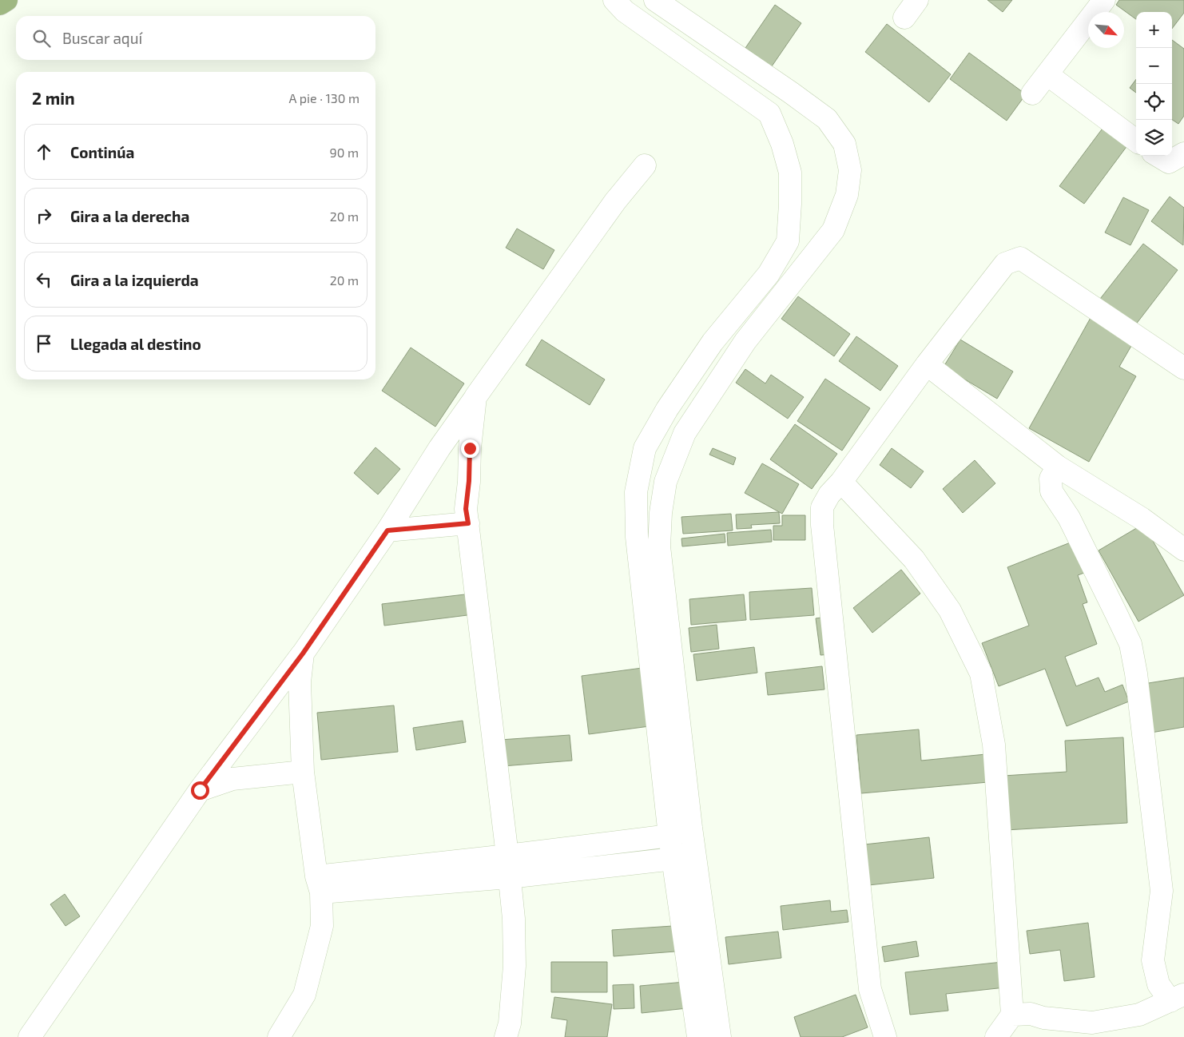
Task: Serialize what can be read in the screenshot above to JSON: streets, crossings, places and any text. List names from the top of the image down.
{
  "north": "bottom right",
  "page": {
    "map_buttons": ["+", "−"],
    "search": "Buscar aquí",
    "heading": ["2 min", "A pie · 130 m"],
    "list": [
      ["Continúa", "90 m"],
      ["Gira a la derecha", "20 m"],
      ["Gira a la izquierda", "20 m"],
      "Llegada al destino"
    ]
  }
}
